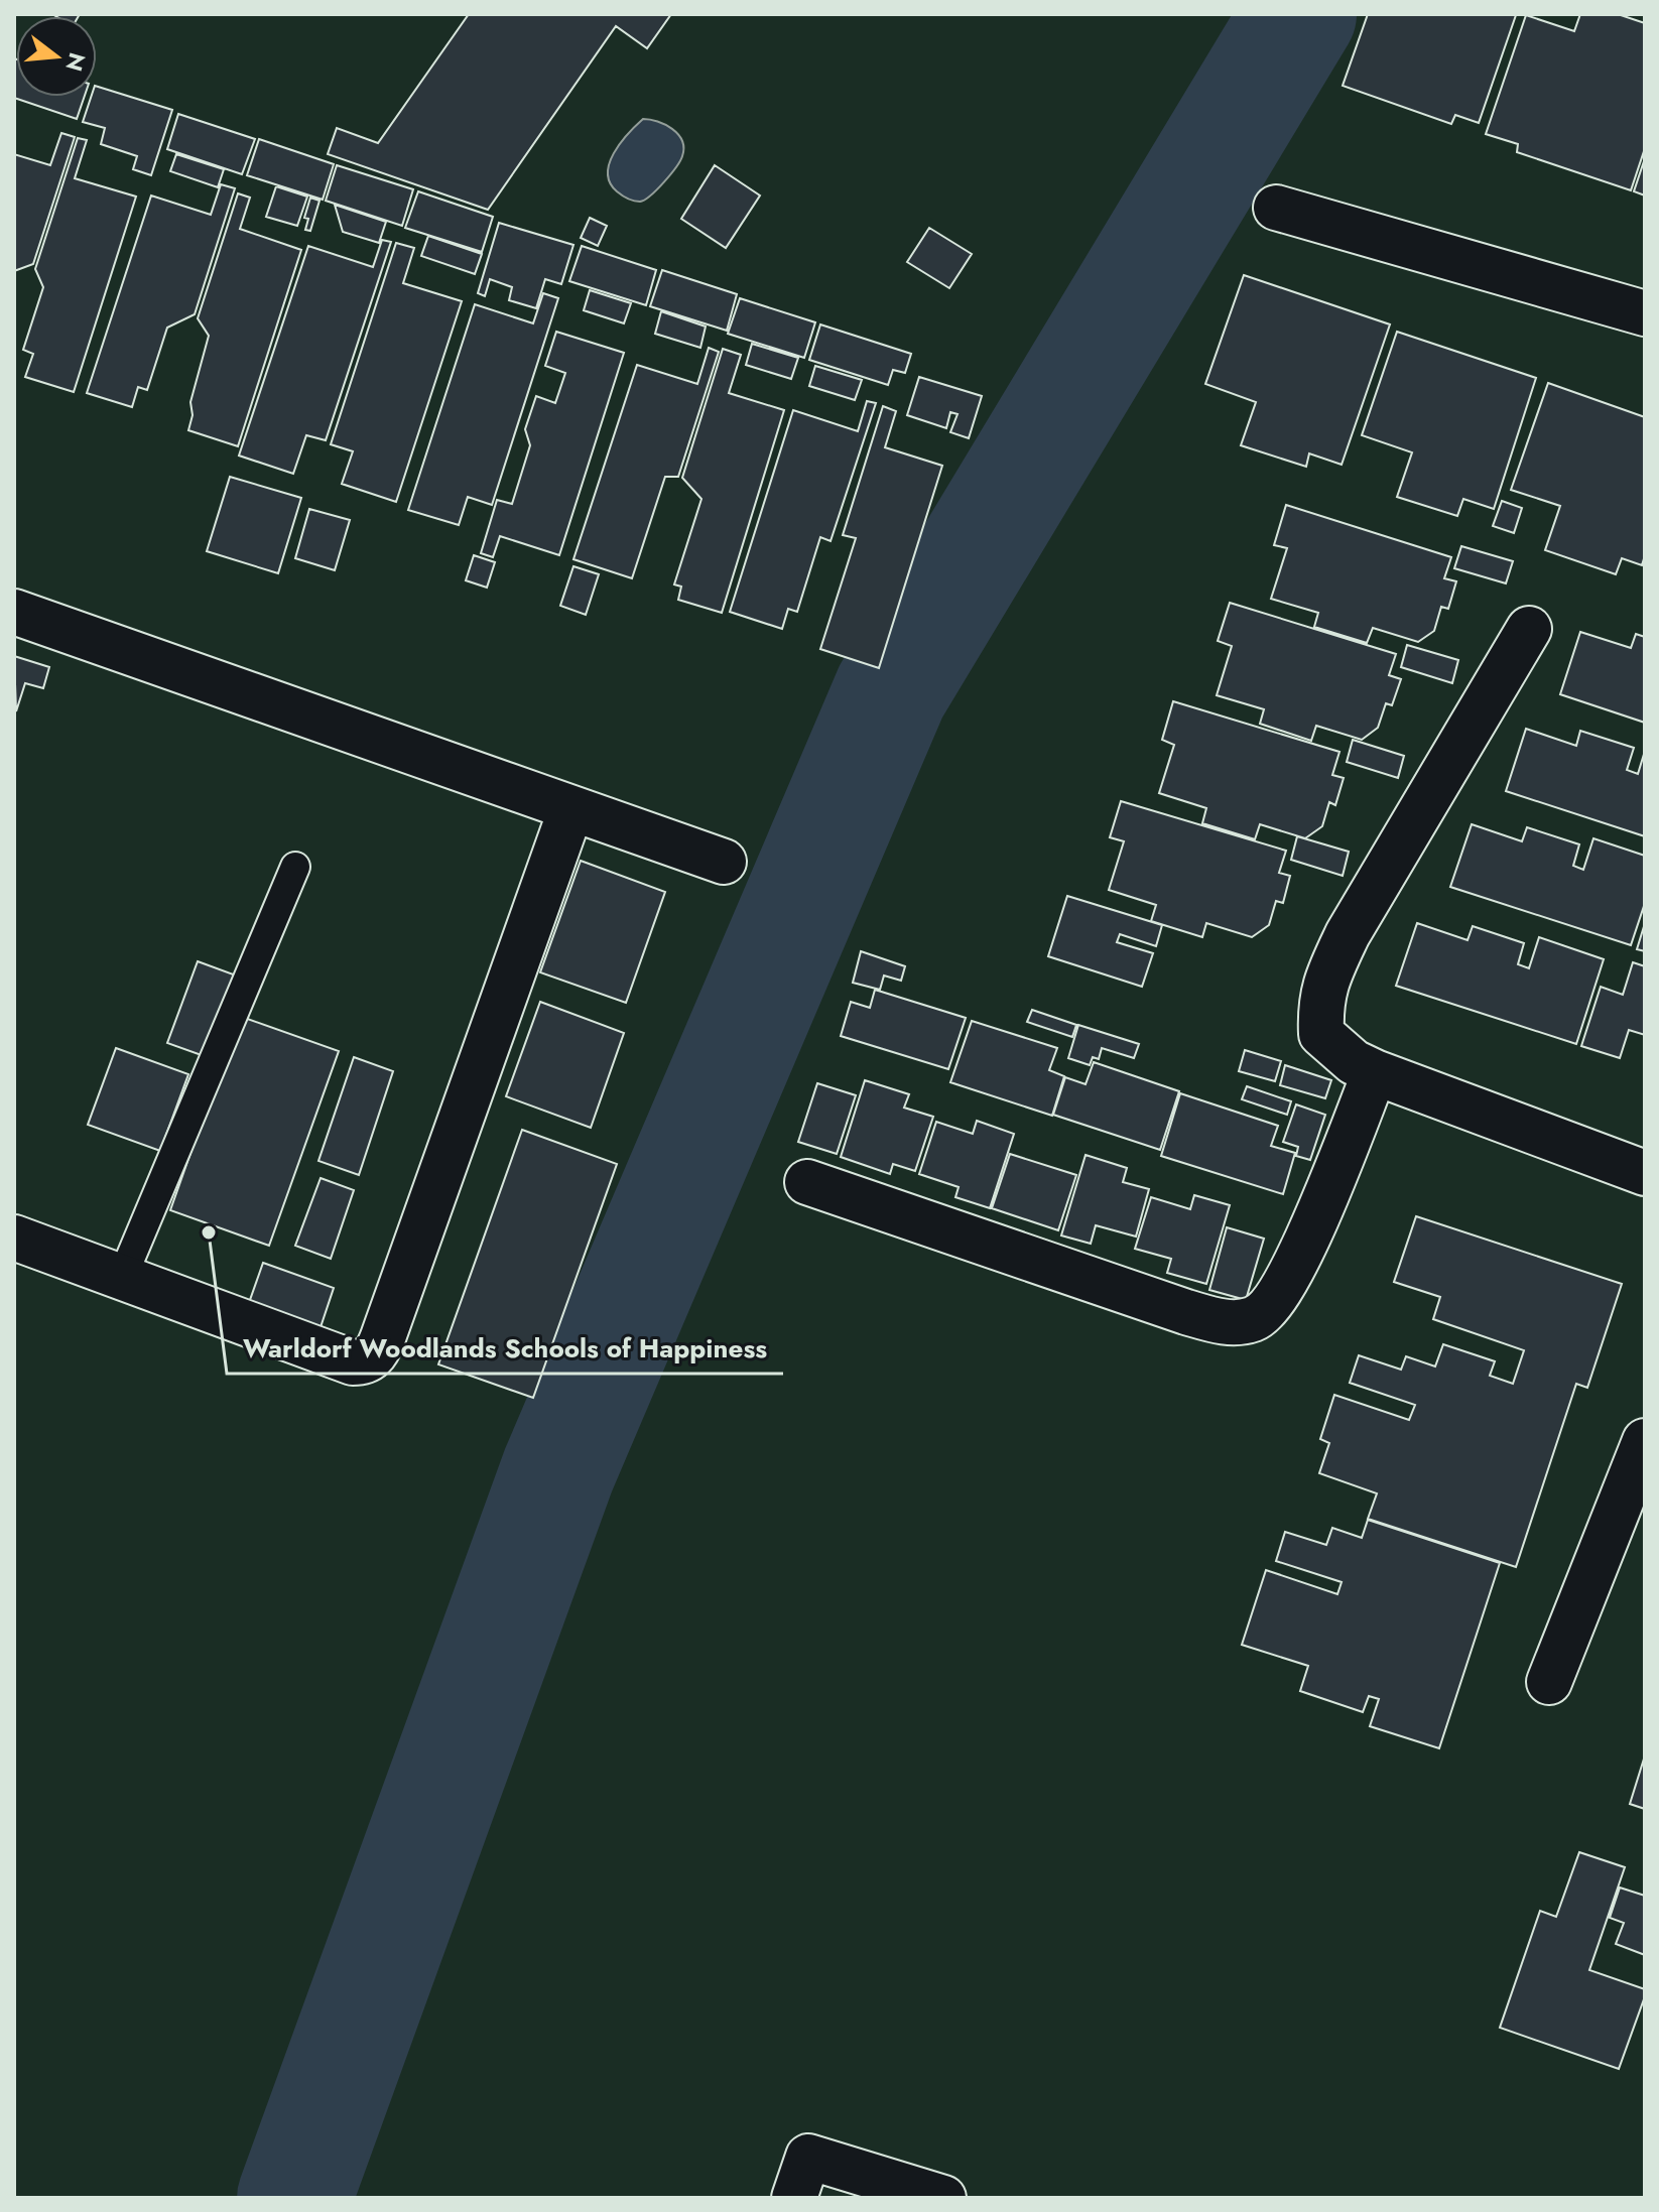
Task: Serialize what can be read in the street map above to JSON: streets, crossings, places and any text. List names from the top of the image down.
{
  "places": ["Warldorf Woodlands Schools of Happiness"],
  "north": "right"
}
